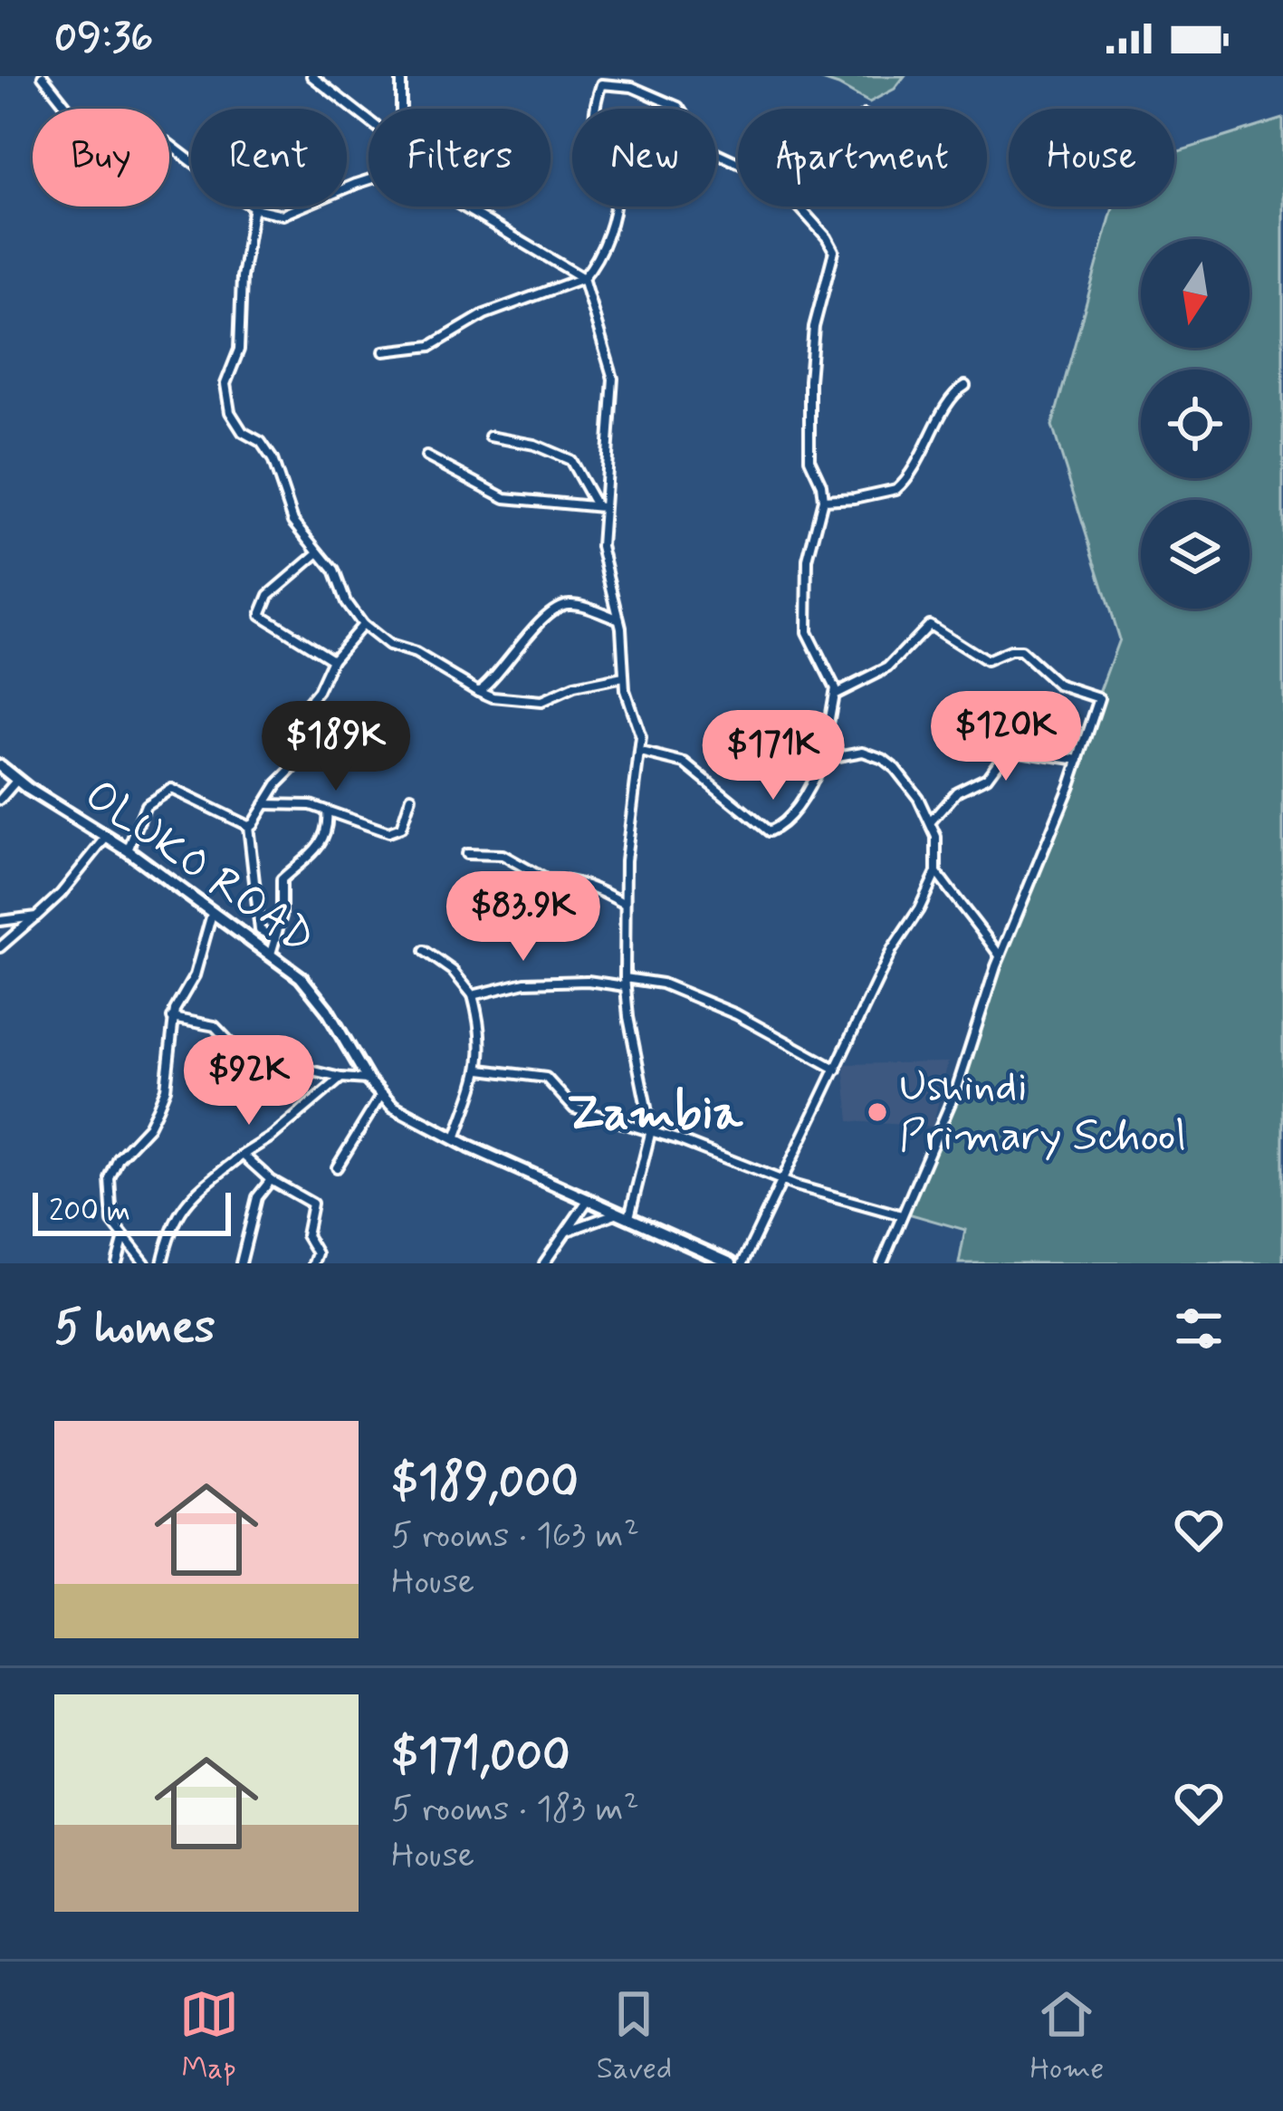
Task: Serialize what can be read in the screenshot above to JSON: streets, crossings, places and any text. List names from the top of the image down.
{
  "streets": {
    "main road": ["OLUKO ROAD"]
  },
  "districts": ["Zambia"],
  "places": ["Ushindi Primary School"],
  "scale_bar": "200 m",
  "north": "bottom",
  "page": {
    "status": "09:36",
    "chip": [
      "Buy",
      "Rent",
      "Filters",
      "New",
      "Apartment",
      "House"
    ],
    "price": [
      "$120K",
      "$189K",
      "$171K",
      "$83.9K",
      "$92K"
    ],
    "scale": "200 m",
    "heading": "5 homes",
    "list": [
      {
        "name": "$189,000",
        "note": "5 rooms · 163 m² · House"
      },
      {
        "name": "$171,000",
        "note": "5 rooms · 183 m² · House"
      }
    ],
    "tabs": ["Map", "Saved", "Home"]
  }
}
